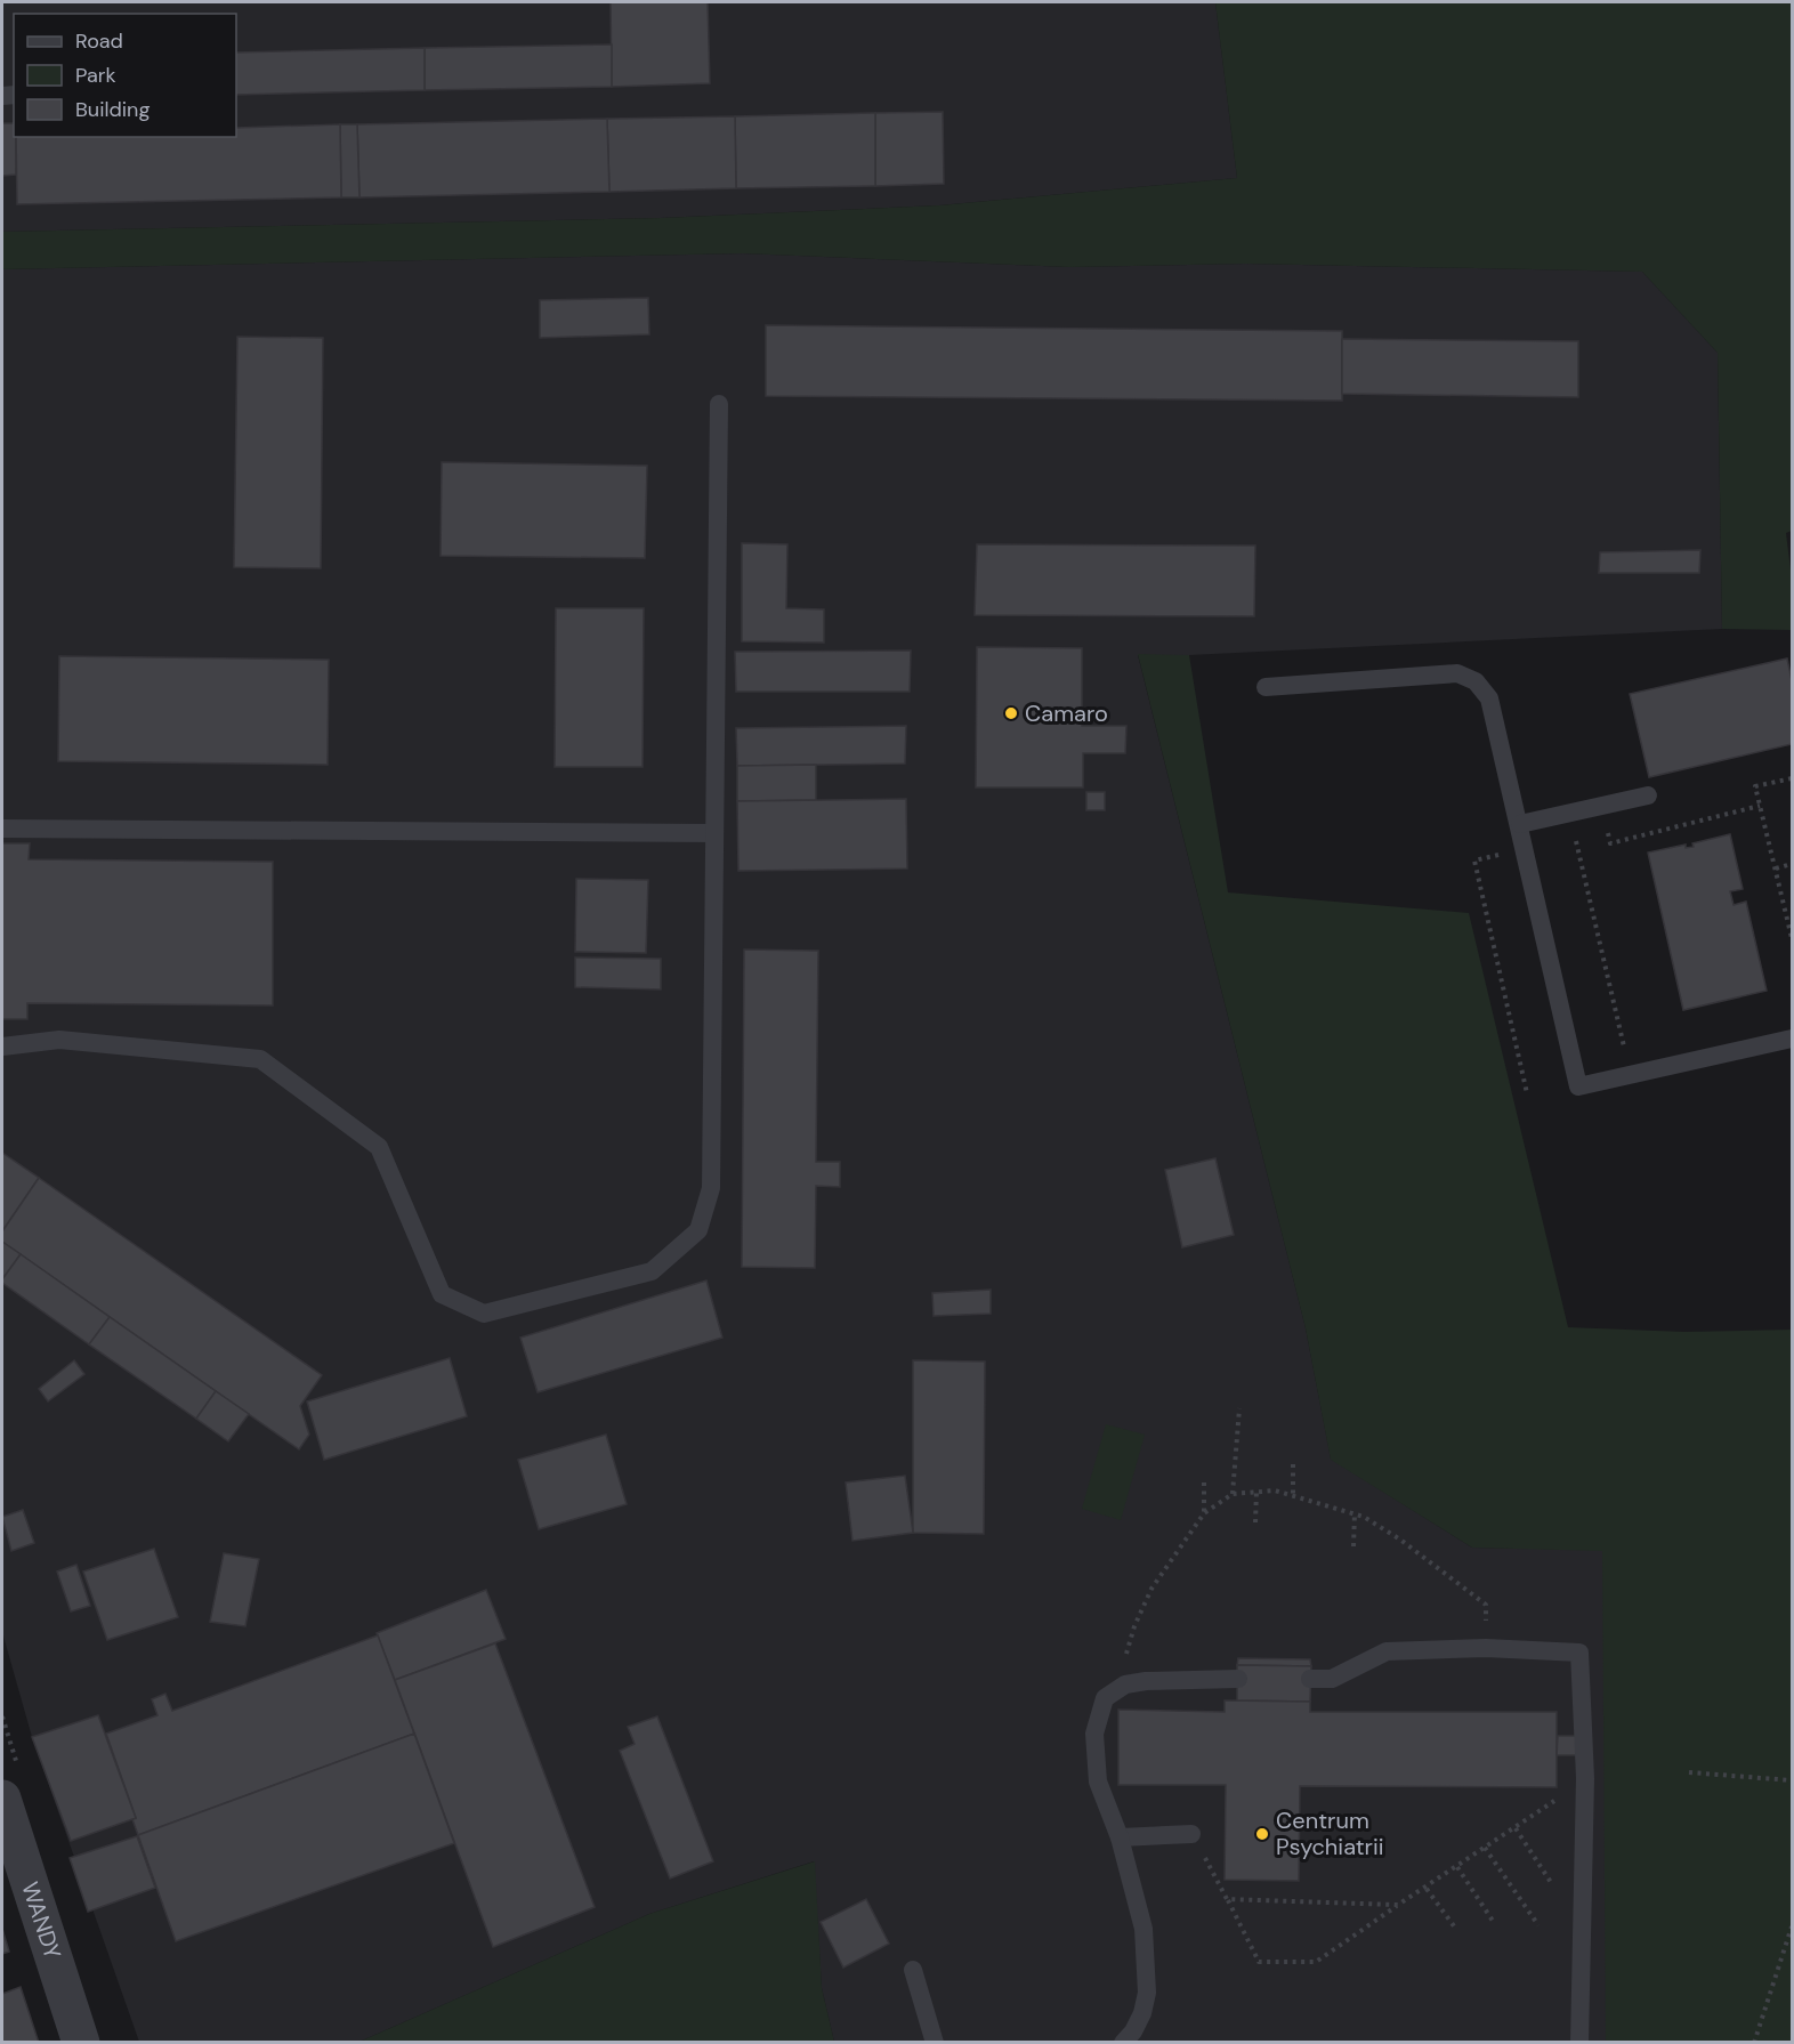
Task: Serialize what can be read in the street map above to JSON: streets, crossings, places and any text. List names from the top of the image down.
{
  "streets": {
    "street": ["WANDY"]
  },
  "places": ["Camaro", "Centrum Psychiatrii"],
  "legend": ["Road", "Park", "Building"]
}
